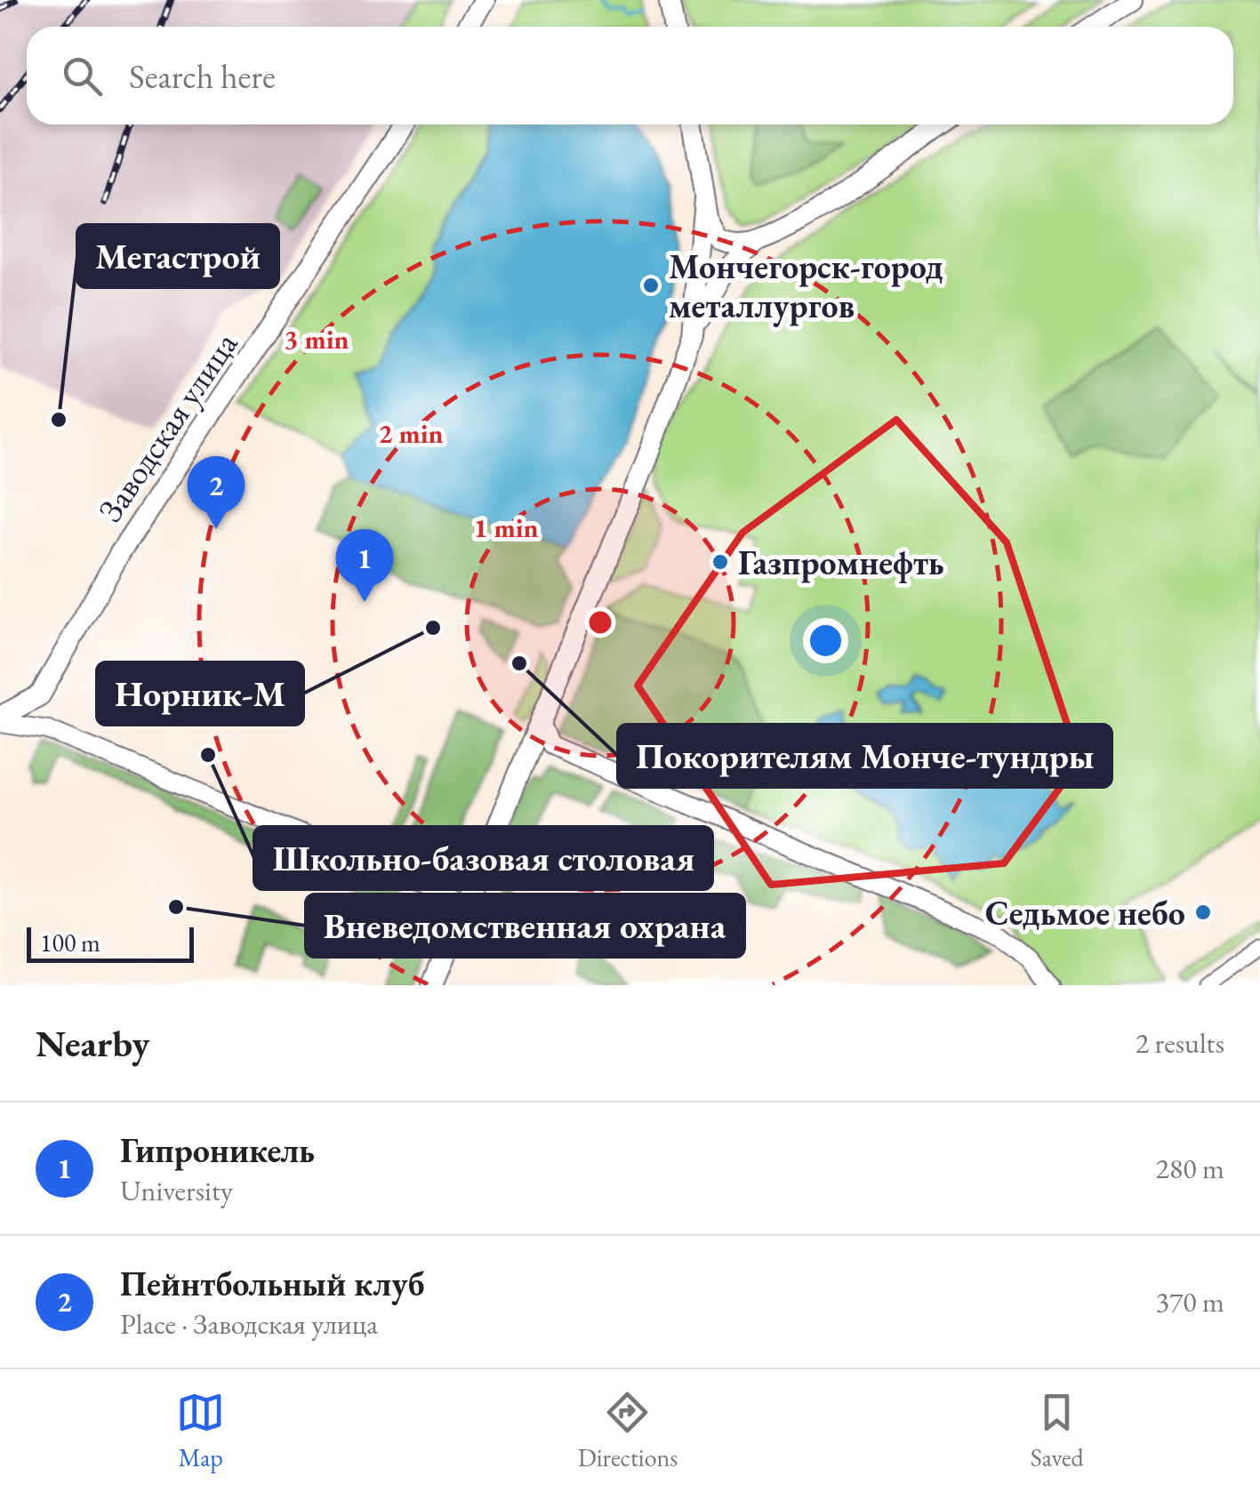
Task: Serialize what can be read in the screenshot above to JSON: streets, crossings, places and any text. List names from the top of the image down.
{
  "streets": {
    "main road": ["Заводская улица"]
  },
  "places": [
    "Мончегорск-город металлургов",
    "Мегастрой",
    "Газпромнефть",
    "Норник-М",
    "Покорителям Монче-тундры",
    "Школьно-базовая столовая",
    "Вневедомственная охрана",
    "Седьмое небо"
  ],
  "scale_bar": "100 m",
  "page": {
    "search": "Search here",
    "pins": ["2", "1"],
    "scale": "100 m",
    "heading": ["Nearby", "2 results"],
    "list": [
      {
        "mark": "1",
        "name": "Гипроникель",
        "note": "University",
        "value": "280 m"
      },
      {
        "mark": "2",
        "name": "Пейнтбольный клуб",
        "note": "Place · Заводская улица",
        "value": "370 m"
      }
    ],
    "nav": ["Map", "Directions", "Saved"]
  },
  "rings": ["3 min", "2 min", "1 min"]
}
